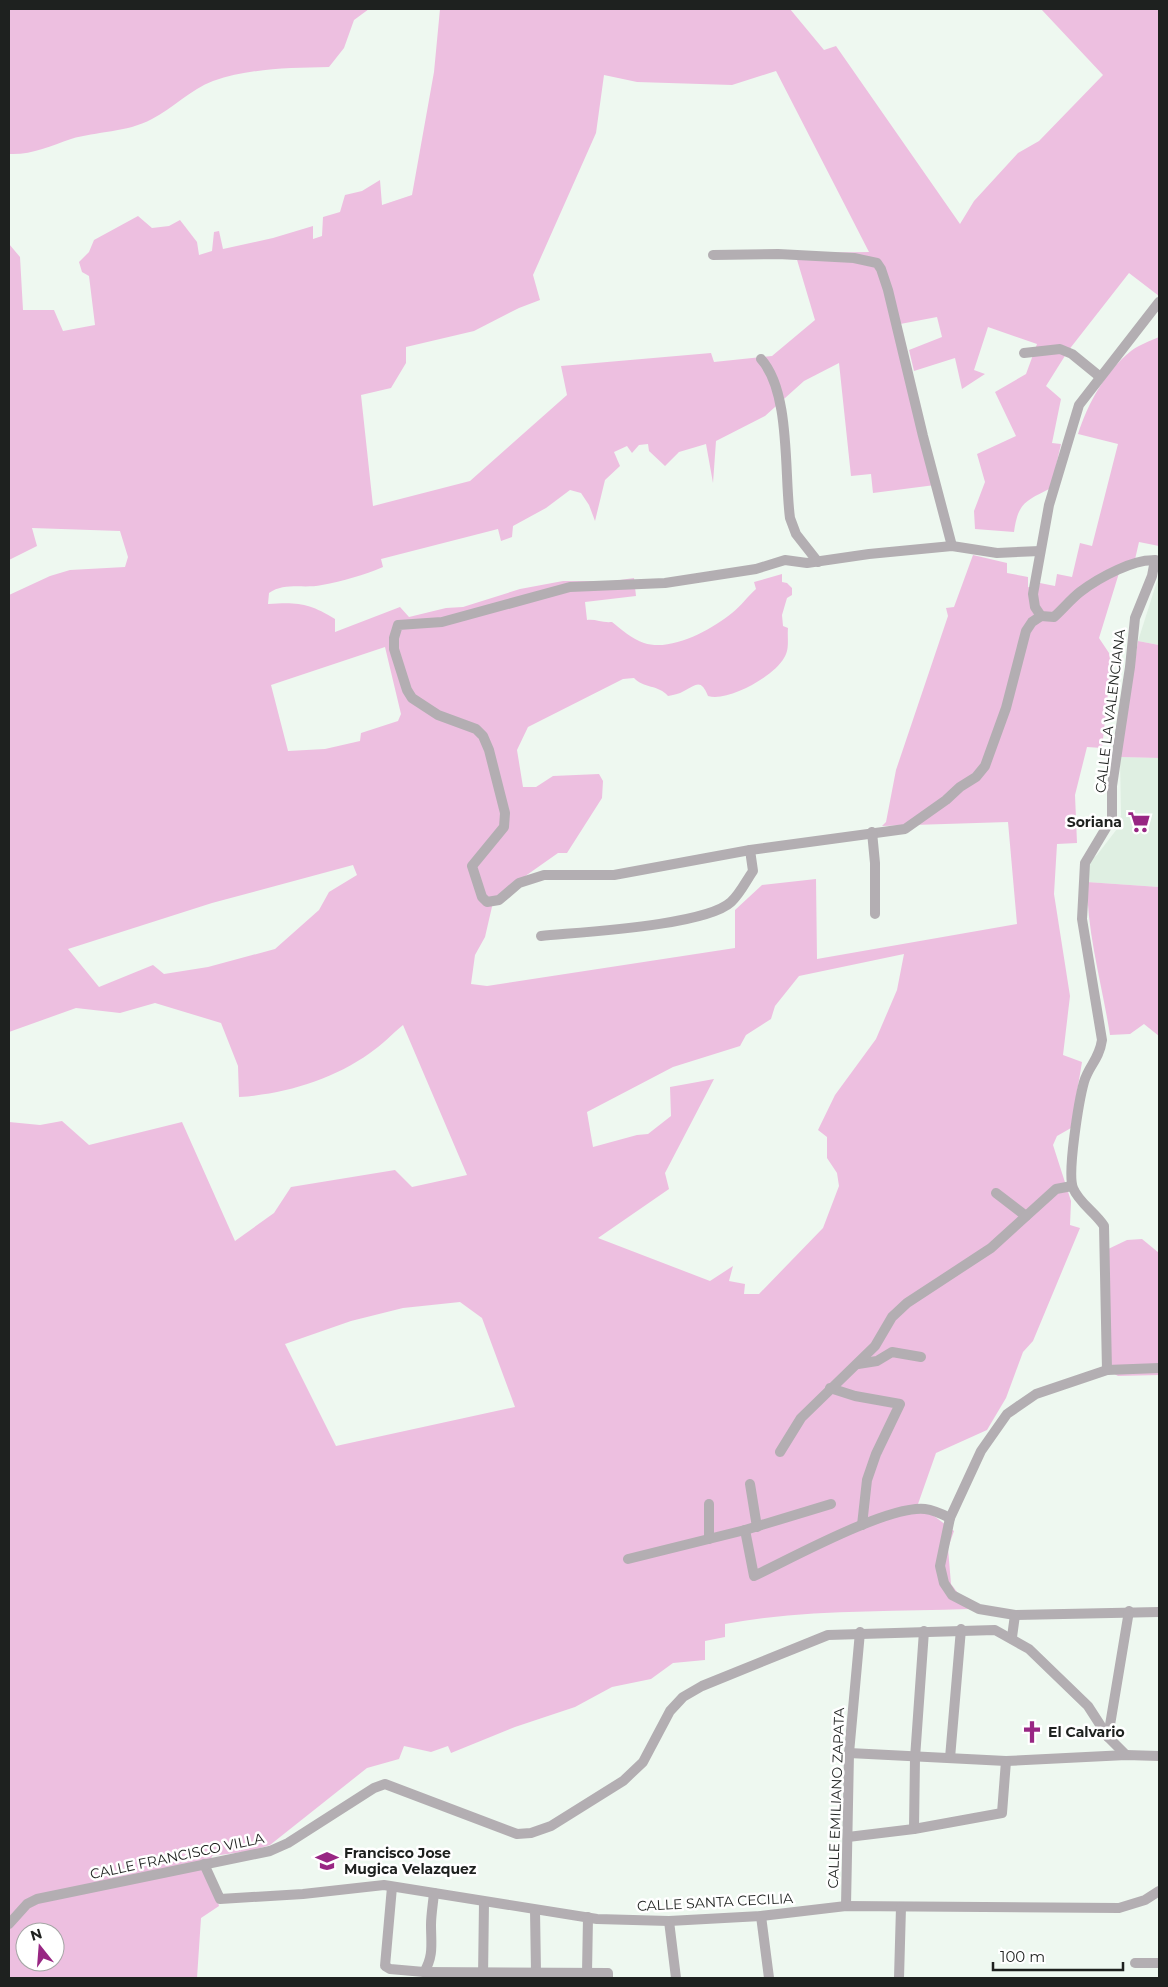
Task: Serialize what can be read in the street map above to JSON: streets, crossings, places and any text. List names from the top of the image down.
{
  "streets": {
    "street": [
      "CALLE LA VALENCIANA",
      "CALLE EMILIANO ZAPATA",
      "CALLE FRANCISCO VILLA",
      "CALLE SANTA CECILIA"
    ]
  },
  "crossings": [
    ["CALLE EMILIANO ZAPATA", "CALLE FRANCISCO VILLA"],
    ["CALLE EMILIANO ZAPATA", "CALLE SANTA CECILIA"],
    ["CALLE FRANCISCO VILLA", "CALLE SANTA CECILIA"]
  ],
  "places": {
    "supermarket": ["Soriana"],
    "church": ["El Calvario"],
    "school or university": ["Francisco Jose Mugica Velazquez"]
  },
  "scale_bar": "100 m",
  "north": "top"
}
